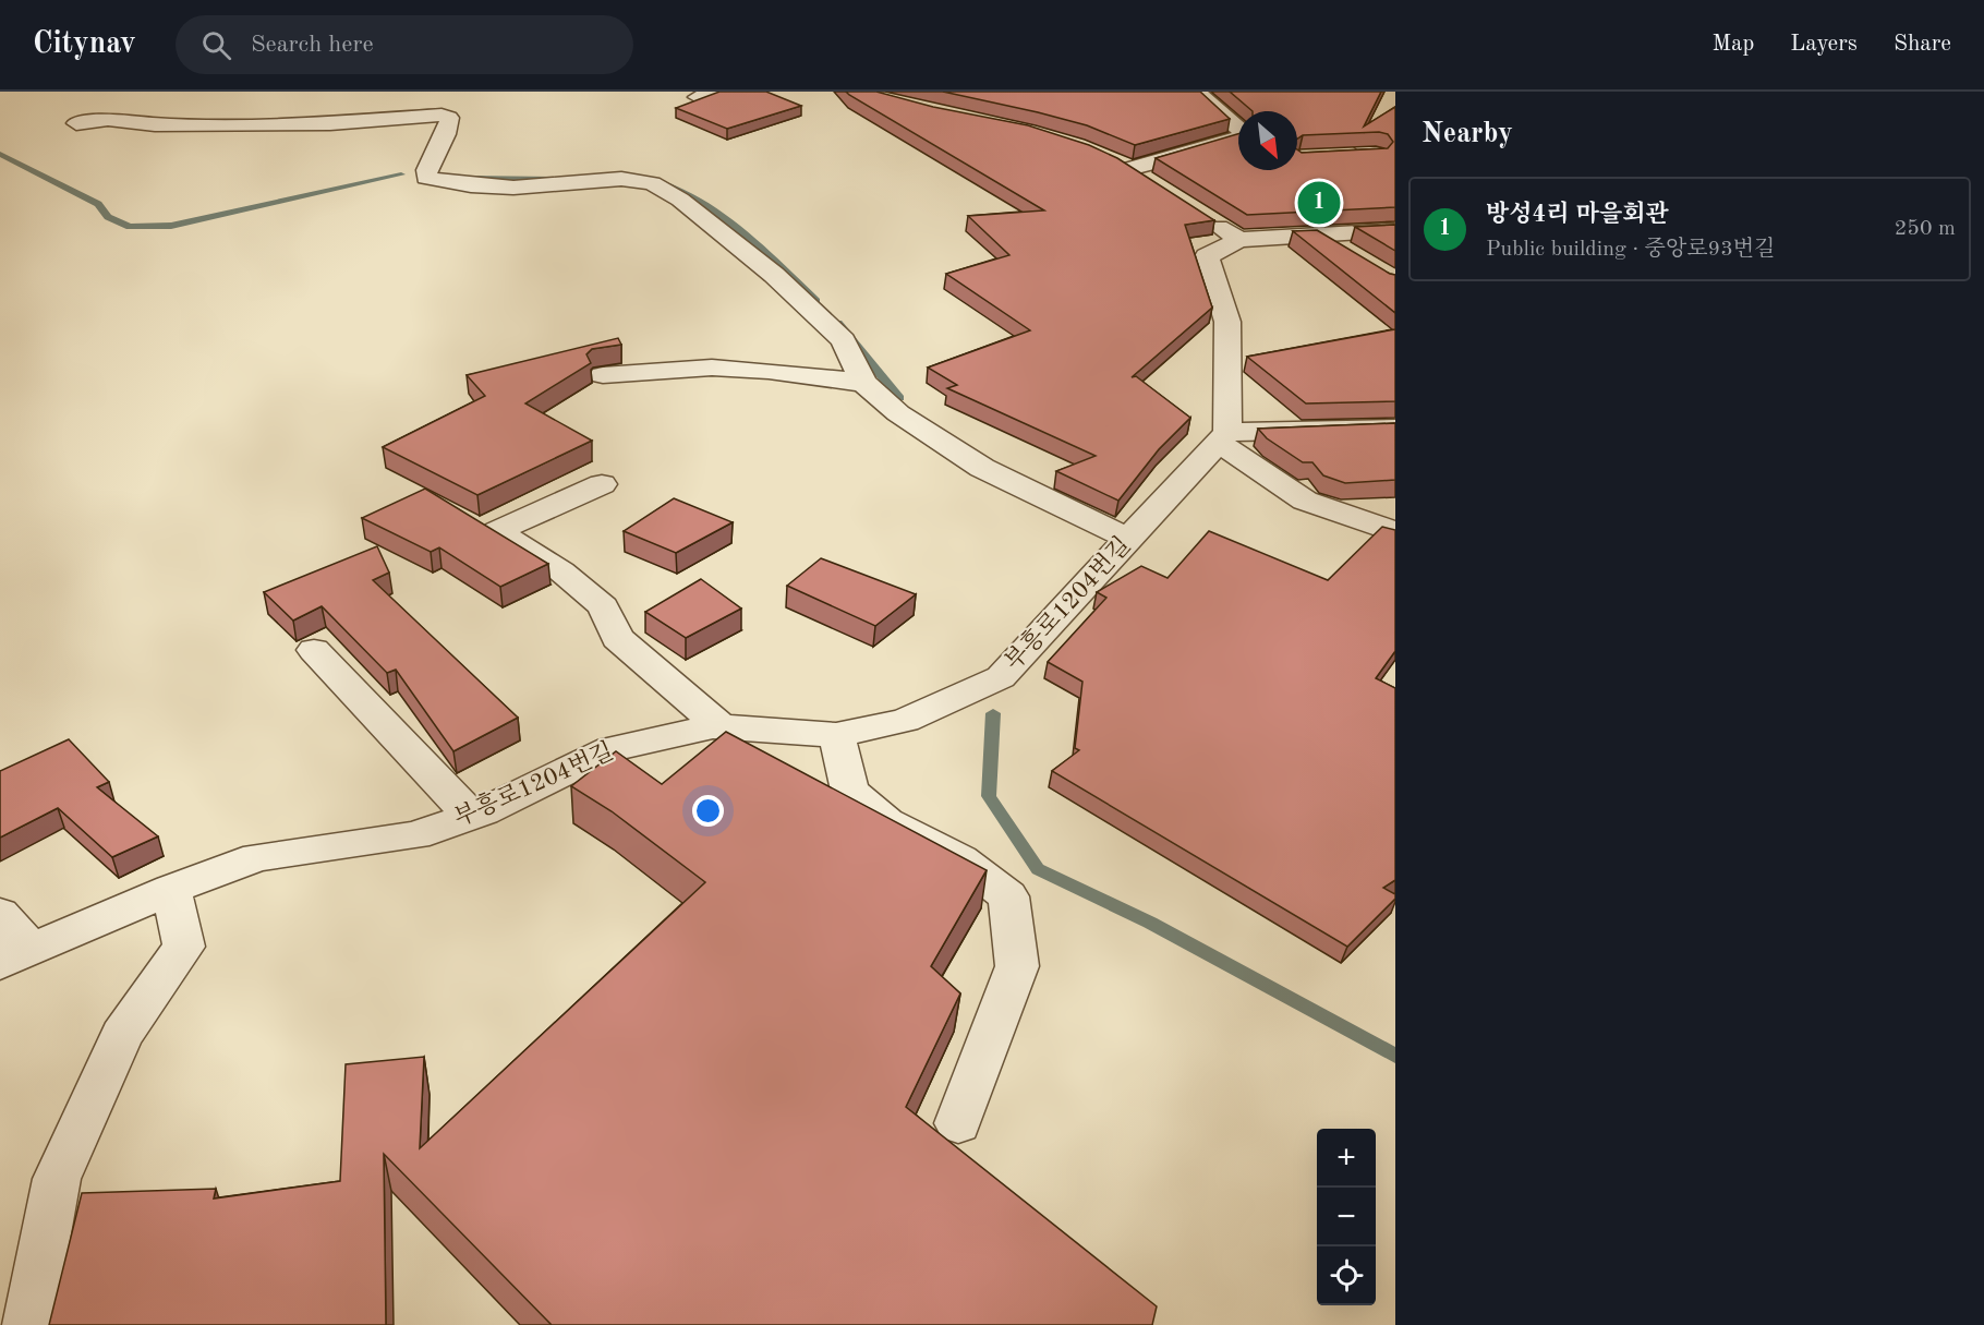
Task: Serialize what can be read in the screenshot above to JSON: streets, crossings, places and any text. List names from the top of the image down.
{
  "streets": {
    "street": ["부흥로1204번길"]
  },
  "north": "bottom right",
  "page": {
    "header": "Citynav",
    "search": "Search here",
    "nav": ["Map", "Layers", "Share"],
    "heading": "Nearby",
    "list": [
      {
        "mark": "1",
        "name": "방성4리 마을회관",
        "note": "Public building · 중앙로93번길",
        "value": "250 m"
      }
    ],
    "pins": "1",
    "map_buttons": ["+", "−"]
  }
}
